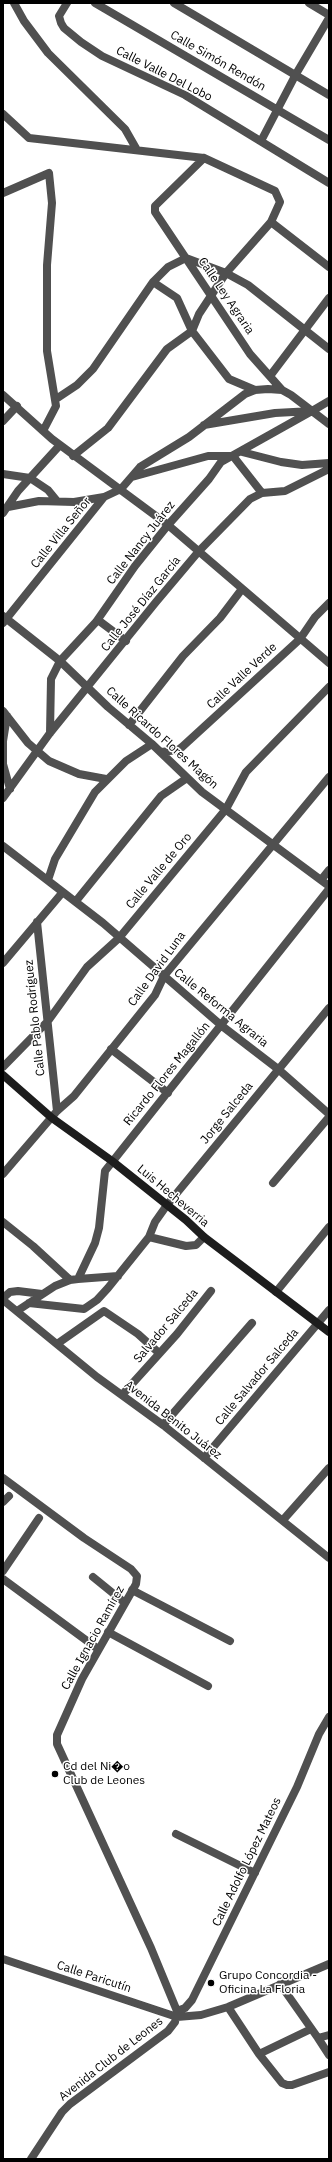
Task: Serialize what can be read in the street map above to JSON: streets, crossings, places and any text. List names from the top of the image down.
{
  "streets": {
    "street": [
      "Calle Simón Rendón",
      "Calle Valle Del Lobo",
      "Calle Ley Agraria",
      "Calle Villa Señor",
      "Calle Nancy Juárez",
      "Calle José Díaz García",
      "Calle Valle Verde",
      "Calle Ricardo Flores Magón",
      "Calle Valle de Oro",
      "Calle David Luna",
      "Calle Reforma Agraria",
      "Calle Pablo Rodríguez",
      "Ricardo Flores Magallón",
      "Jorge Salceda",
      "Luis Hecheverria",
      "Salvador Salceda",
      "Calle Salvador Salceda",
      "Avenida Benito Juárez",
      "Calle Ignacio Ramírez",
      "Calle Adolfo López Mateos",
      "Calle Paricutín",
      "Avenida Club de Leones"
    ]
  },
  "crossings": [
    ["Calle Ley Agraria", "Calle Villa Señor"],
    ["Calle Ley Agraria", "Calle Nancy Juárez"],
    ["Calle Villa Señor", "Calle Nancy Juárez"],
    ["Calle Villa Señor", "Calle Ricardo Flores Magón"],
    ["Calle Nancy Juárez", "Calle José Díaz García"],
    ["Calle Nancy Juárez", "Calle Ricardo Flores Magón"],
    ["Calle José Díaz García", "Calle Ricardo Flores Magón"],
    ["Calle Valle Verde", "Calle Ricardo Flores Magón"],
    ["Calle Ricardo Flores Magón", "Calle Valle de Oro"],
    ["Calle Ricardo Flores Magón", "Calle David Luna"],
    ["Calle Ricardo Flores Magón", "Ricardo Flores Magallón"],
    ["Calle Valle de Oro", "Calle Reforma Agraria"],
    ["Calle Valle de Oro", "Calle Pablo Rodríguez"],
    ["Calle David Luna", "Calle Reforma Agraria"],
    ["Calle David Luna", "Calle Pablo Rodríguez"],
    ["Calle David Luna", "Luis Hecheverria"],
    ["Calle Reforma Agraria", "Ricardo Flores Magallón"],
    ["Calle Reforma Agraria", "Jorge Salceda"],
    ["Calle Pablo Rodríguez", "Luis Hecheverria"],
    ["Ricardo Flores Magallón", "Luis Hecheverria"],
    ["Jorge Salceda", "Luis Hecheverria"],
    ["Luis Hecheverria", "Calle Salvador Salceda"],
    ["Salvador Salceda", "Avenida Benito Juárez"],
    ["Calle Salvador Salceda", "Avenida Benito Juárez"],
    ["Calle Ignacio Ramírez", "Calle Adolfo López Mateos"],
    ["Calle Ignacio Ramírez", "Calle Paricutín"],
    ["Calle Ignacio Ramírez", "Avenida Club de Leones"],
    ["Calle Adolfo López Mateos", "Calle Paricutín"],
    ["Calle Adolfo López Mateos", "Avenida Club de Leones"],
    ["Calle Paricutín", "Avenida Club de Leones"]
  ],
  "places": ["Cd del Ni�o Club de Leones", "Grupo Concordia - Oficina La Floria"]
}
